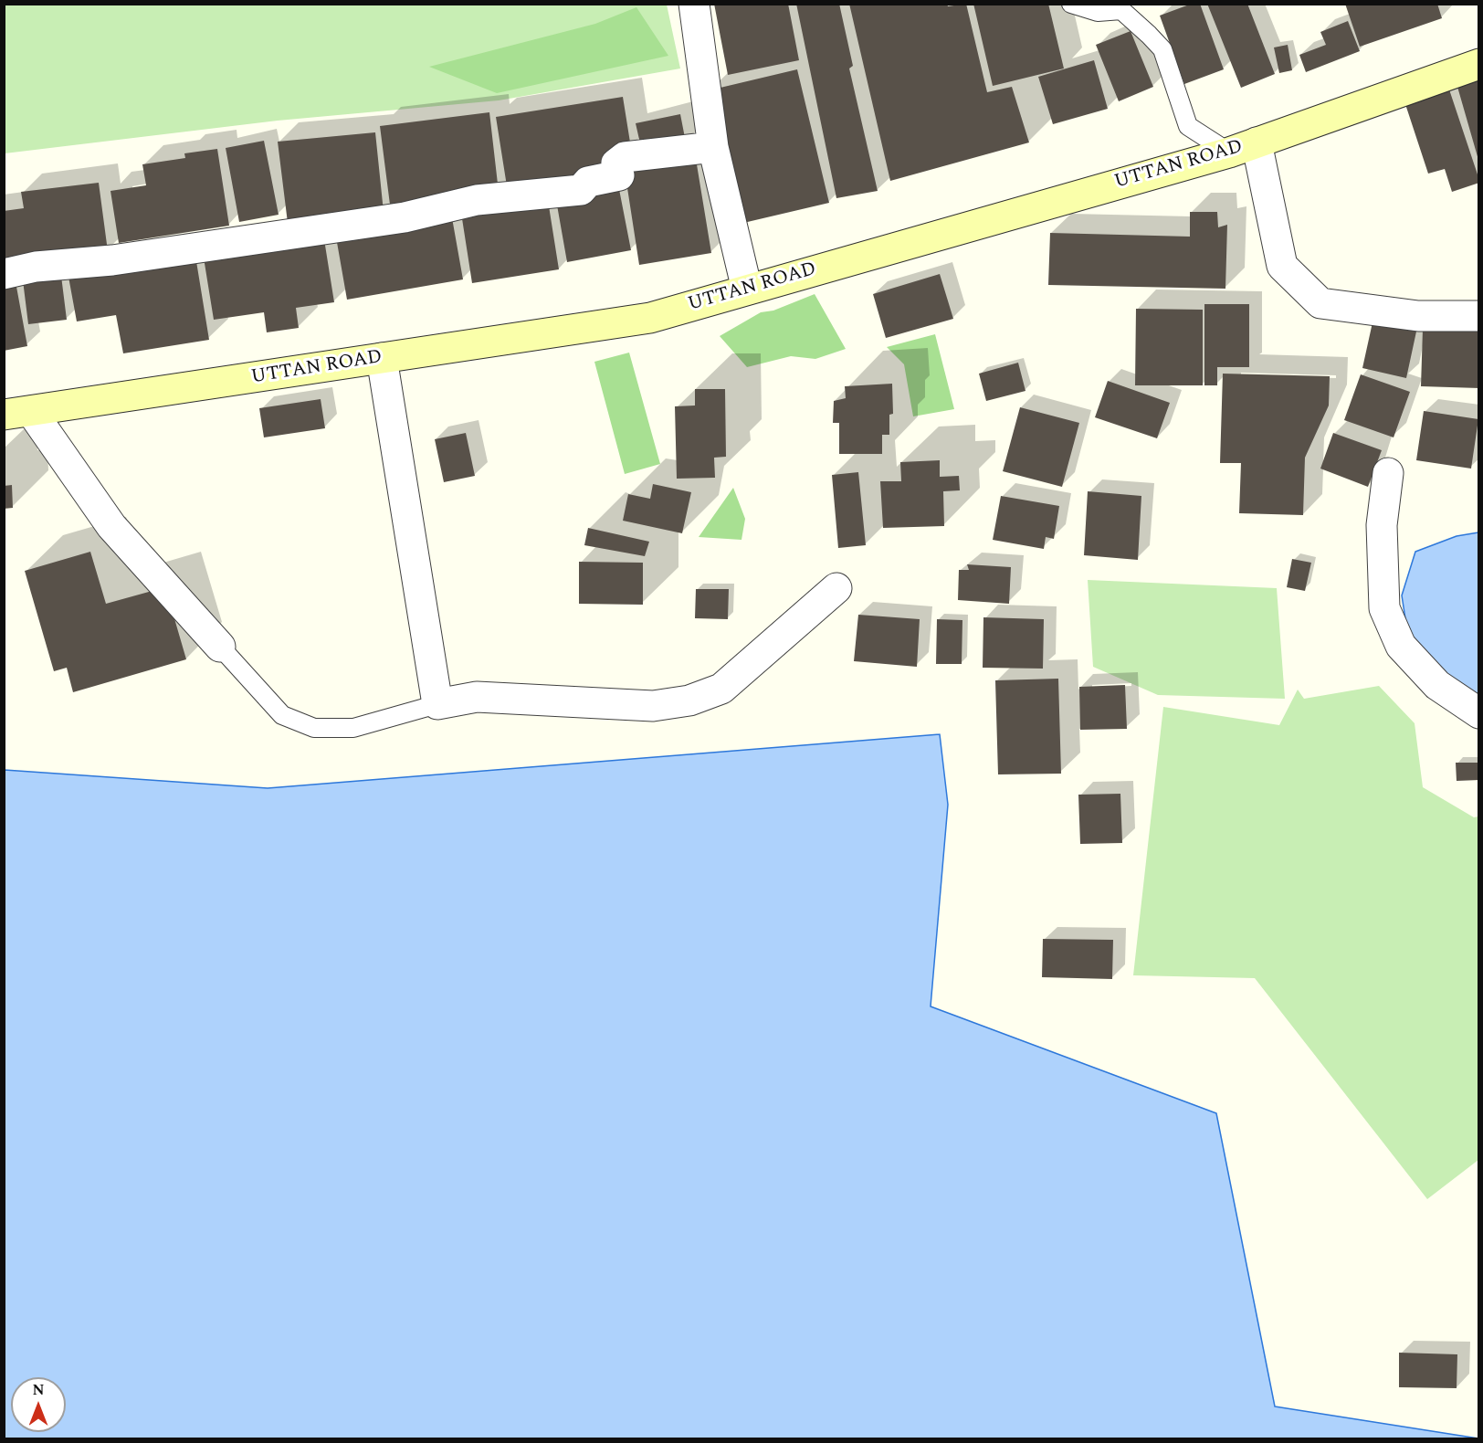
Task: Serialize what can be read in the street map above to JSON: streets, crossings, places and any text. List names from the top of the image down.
{
  "streets": {
    "main road": ["UTTAN ROAD"]
  },
  "north": "top"
}
